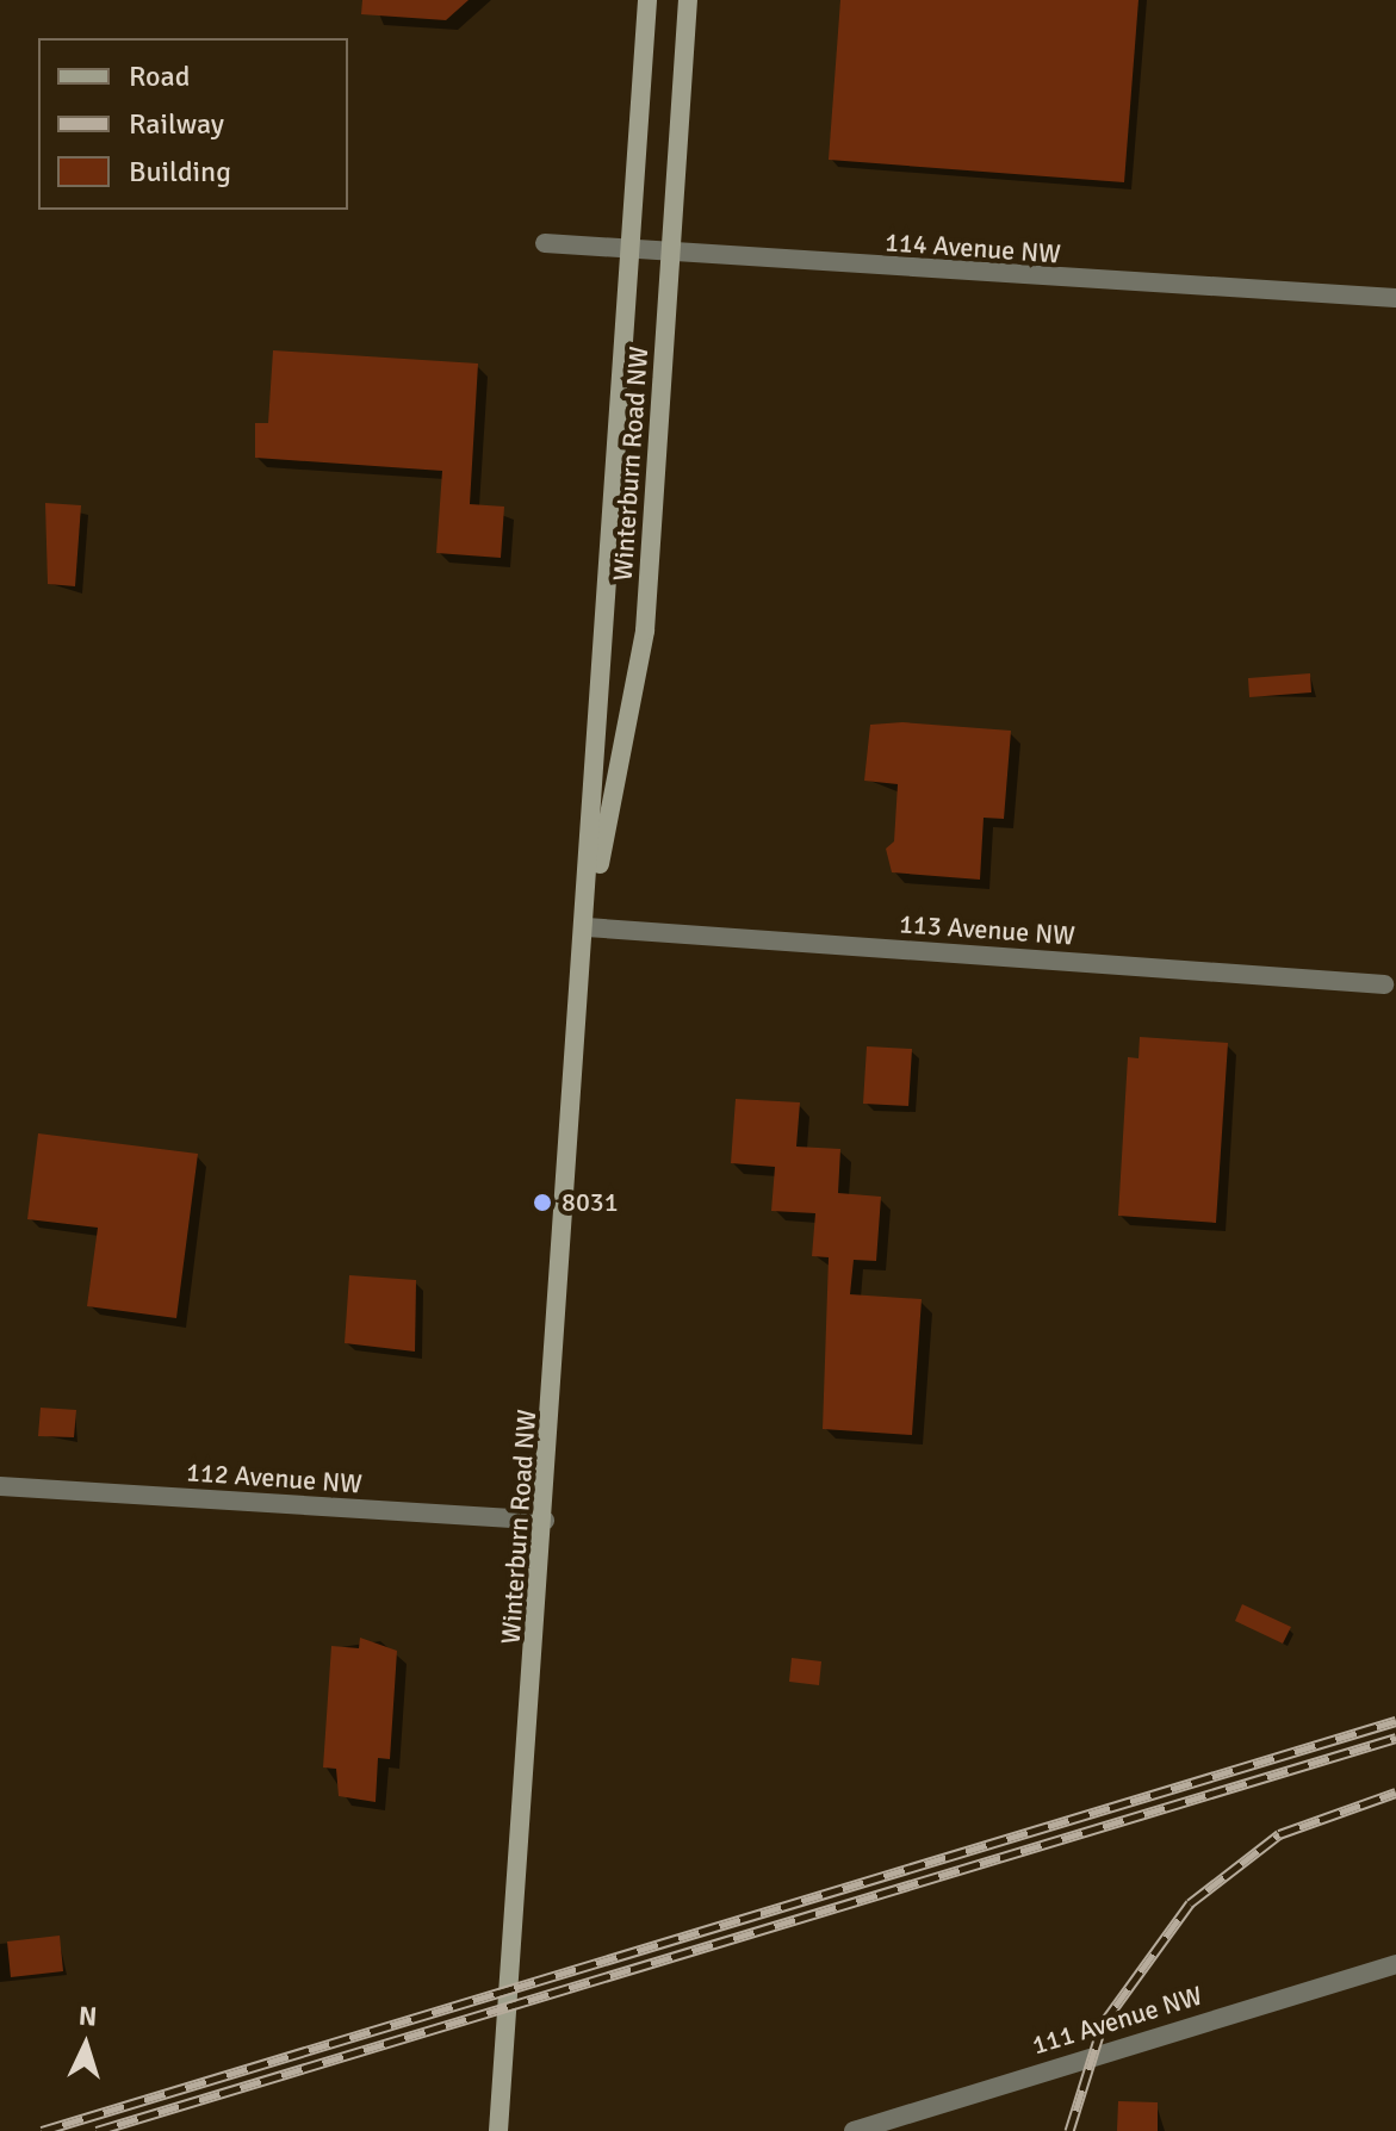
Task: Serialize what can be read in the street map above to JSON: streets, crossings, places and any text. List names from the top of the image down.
{
  "streets": {
    "main road": ["Winterburn Road NW"],
    "street": [
      "114 Avenue NW",
      "113 Avenue NW",
      "112 Avenue NW",
      "111 Avenue NW"
    ]
  },
  "crossings": [
    ["114 Avenue NW", "Winterburn Road NW"],
    ["Winterburn Road NW", "113 Avenue NW"],
    ["Winterburn Road NW", "112 Avenue NW"]
  ],
  "places": ["8031"],
  "legend": ["Road", "Railway", "Building"],
  "north": "top"
}
